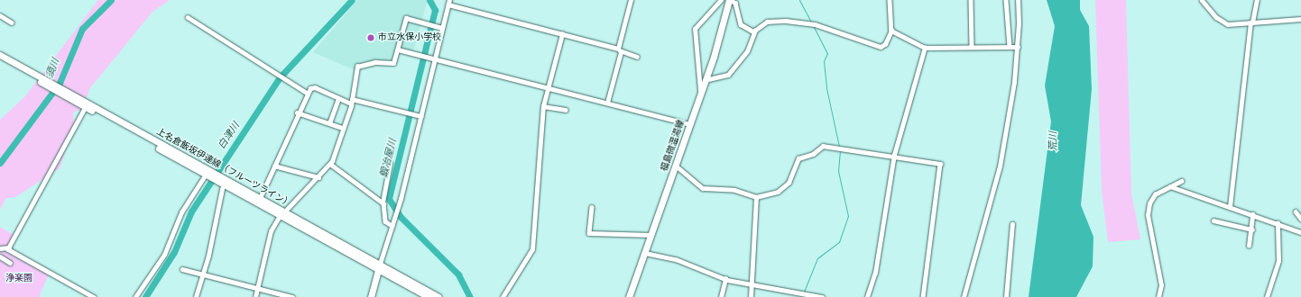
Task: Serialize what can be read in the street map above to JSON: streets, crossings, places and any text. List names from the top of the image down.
{
  "streets": {
    "main road": ["福島微温湯線", "上名倉飯坂伊達線（フルーツライン）"]
  },
  "water": [
    "須川",
    "白津川",
    "荒川",
    "鍛冶屋川"
  ],
  "parks": ["浄楽園"],
  "places": ["市立水保小学校"]
}
